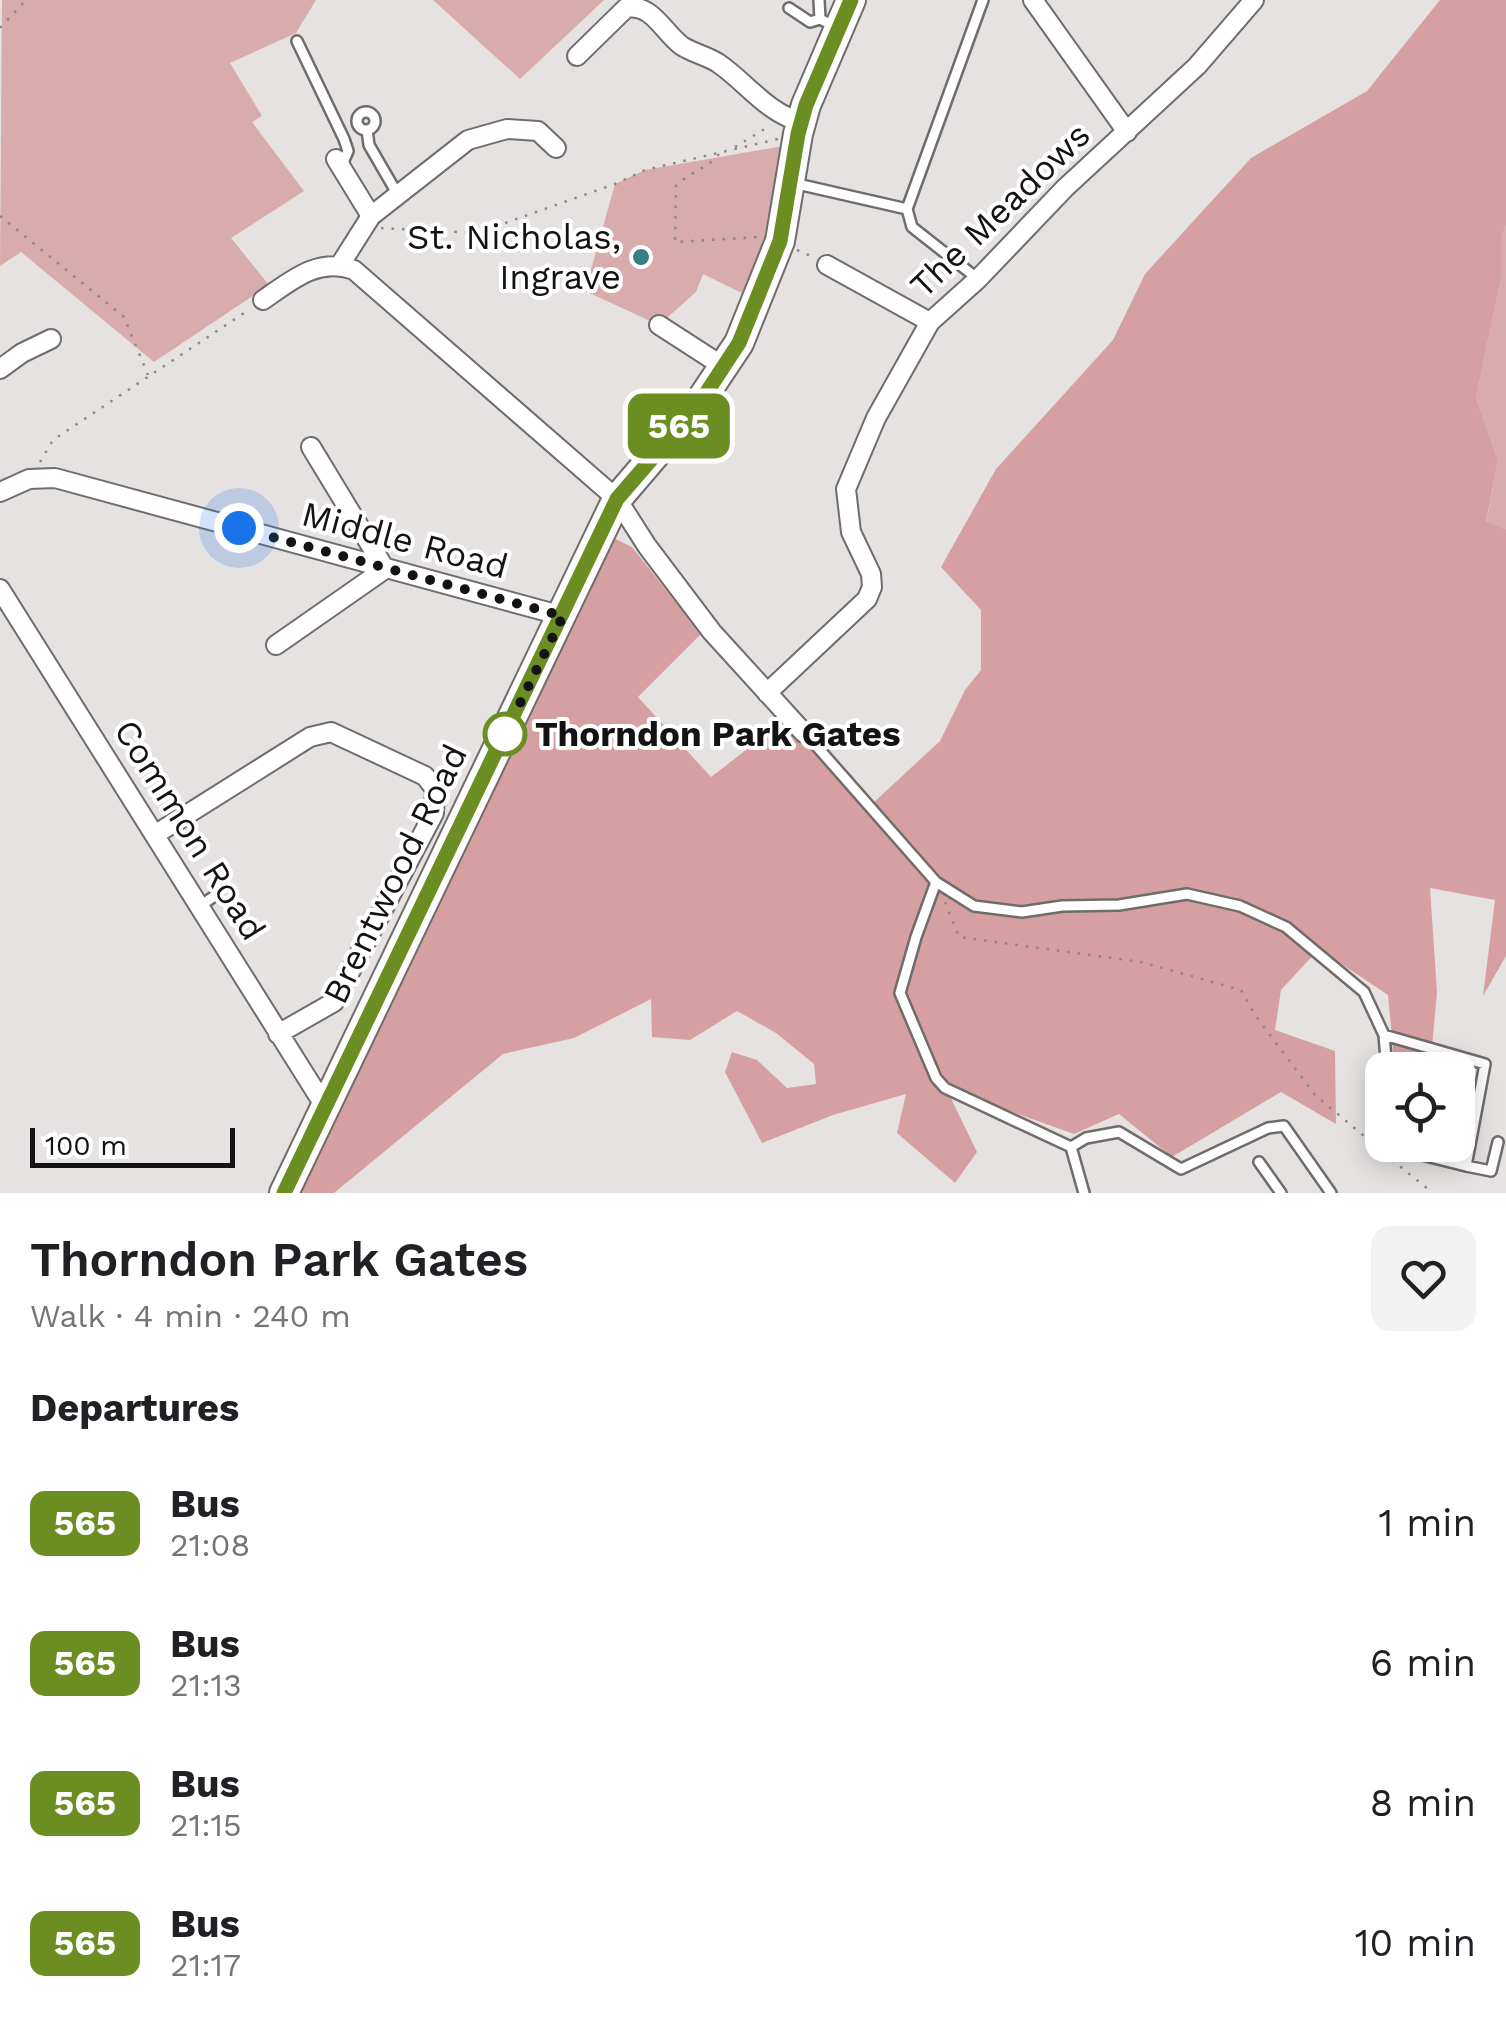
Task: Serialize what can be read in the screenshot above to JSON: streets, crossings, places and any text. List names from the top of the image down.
{
  "streets": {
    "main road": ["Brentwood Road"],
    "street": ["The Meadows", "Middle Road", "Common Road"]
  },
  "crossings": [
    ["Middle Road", "Brentwood Road"],
    ["Common Road", "Brentwood Road"]
  ],
  "places": ["St. Nicholas, Ingrave", "Thorndon Park Gates"],
  "lines": ["bus line 565"],
  "scale_bar": "100 m",
  "page": {
    "on_map": "565",
    "scale": "100 m",
    "heading": [
      ["Thorndon Park Gates", "Walk · 4 min · 240 m"],
      "Departures"
    ],
    "list": [
      {
        "mark": "565",
        "name": "Bus",
        "note": "21:08",
        "value": "1 min"
      },
      {
        "mark": "565",
        "name": "Bus",
        "note": "21:13",
        "value": "6 min"
      },
      {
        "mark": "565",
        "name": "Bus",
        "note": "21:15",
        "value": "8 min"
      },
      {
        "mark": "565",
        "name": "Bus",
        "note": "21:17",
        "value": "10 min"
      }
    ]
  }
}
